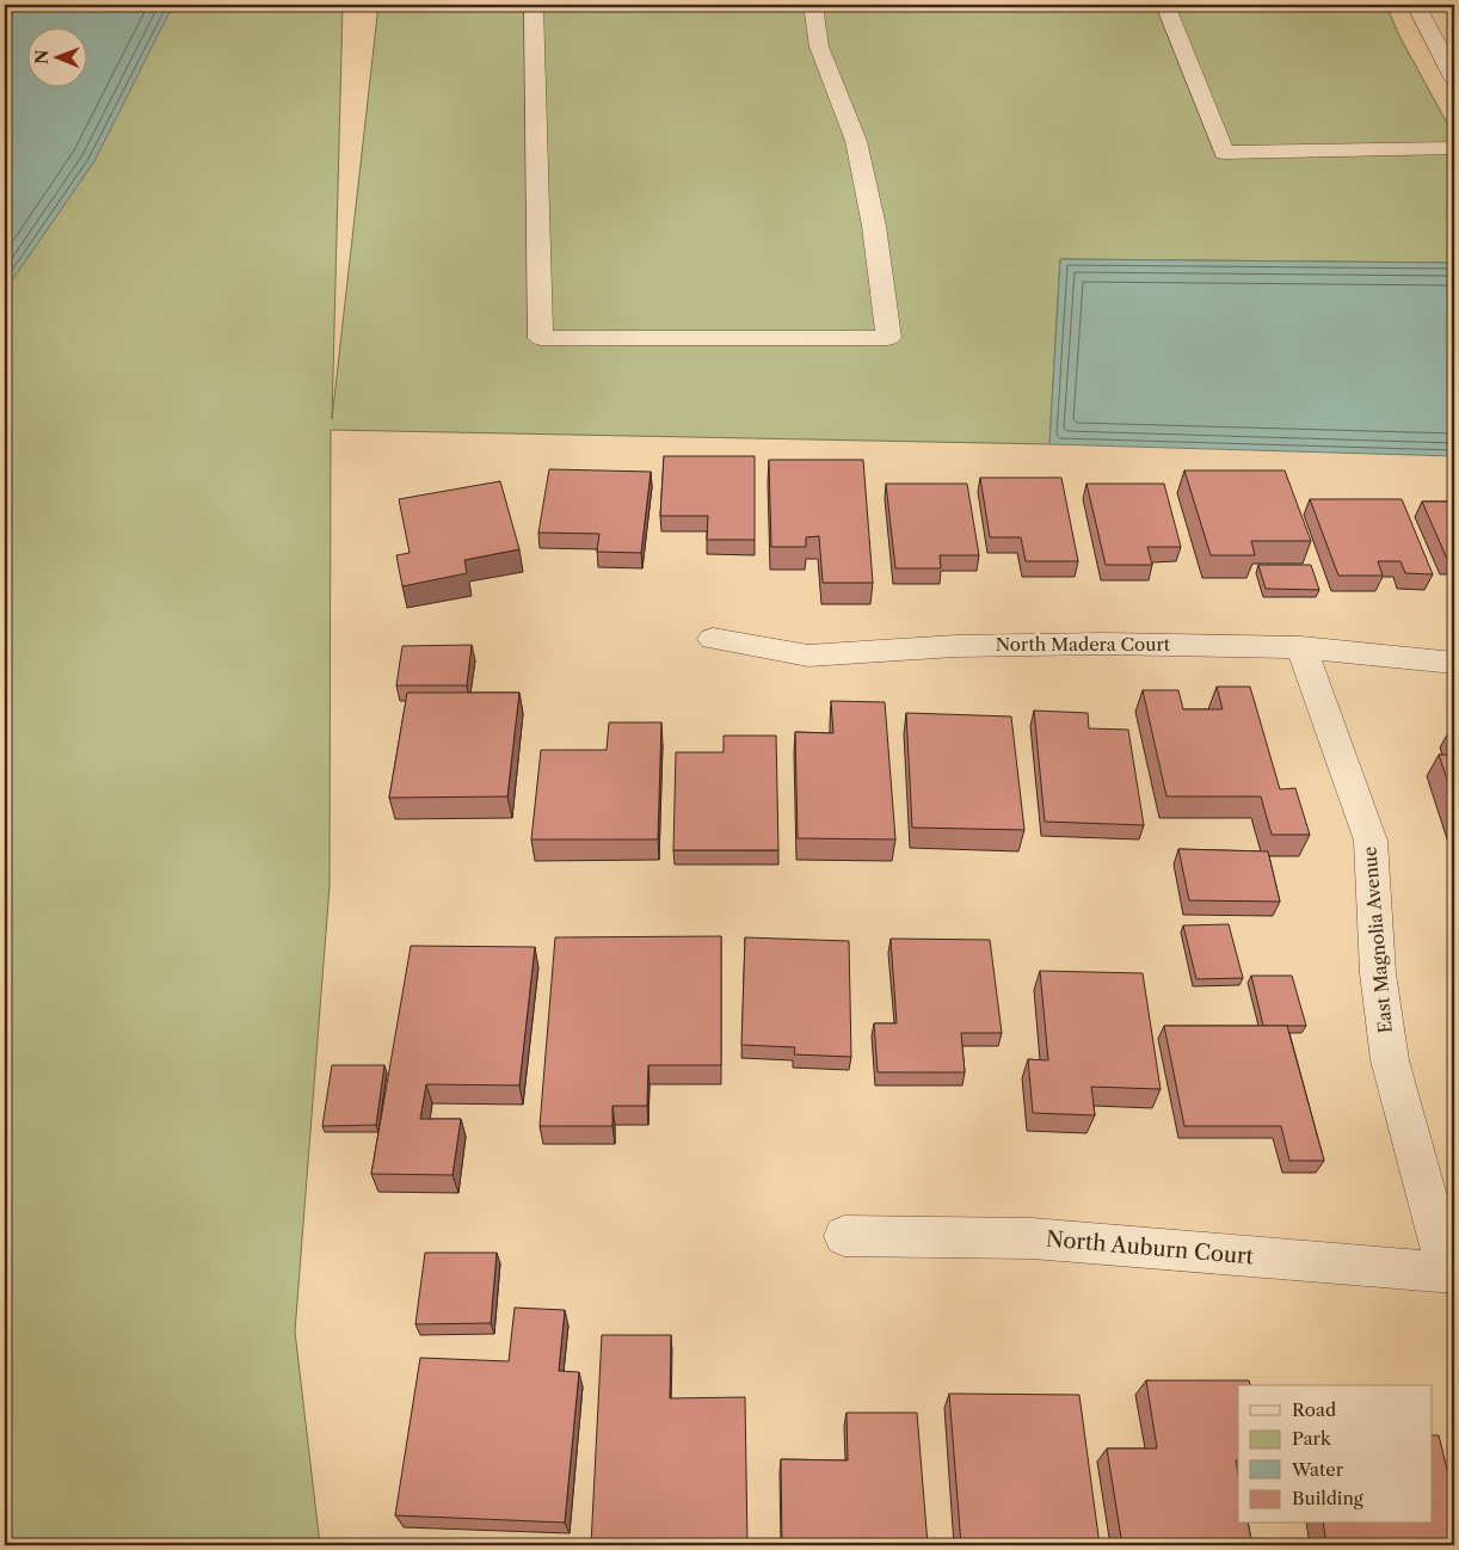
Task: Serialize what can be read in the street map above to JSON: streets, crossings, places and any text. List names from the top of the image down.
{
  "streets": {
    "street": ["North Madera Court", "East Magnolia Avenue", "North Auburn Court"]
  },
  "crossings": [
    ["North Madera Court", "East Magnolia Avenue"],
    ["East Magnolia Avenue", "North Auburn Court"]
  ],
  "legend": [
    "Road",
    "Park",
    "Water",
    "Building"
  ],
  "north": "left"
}
